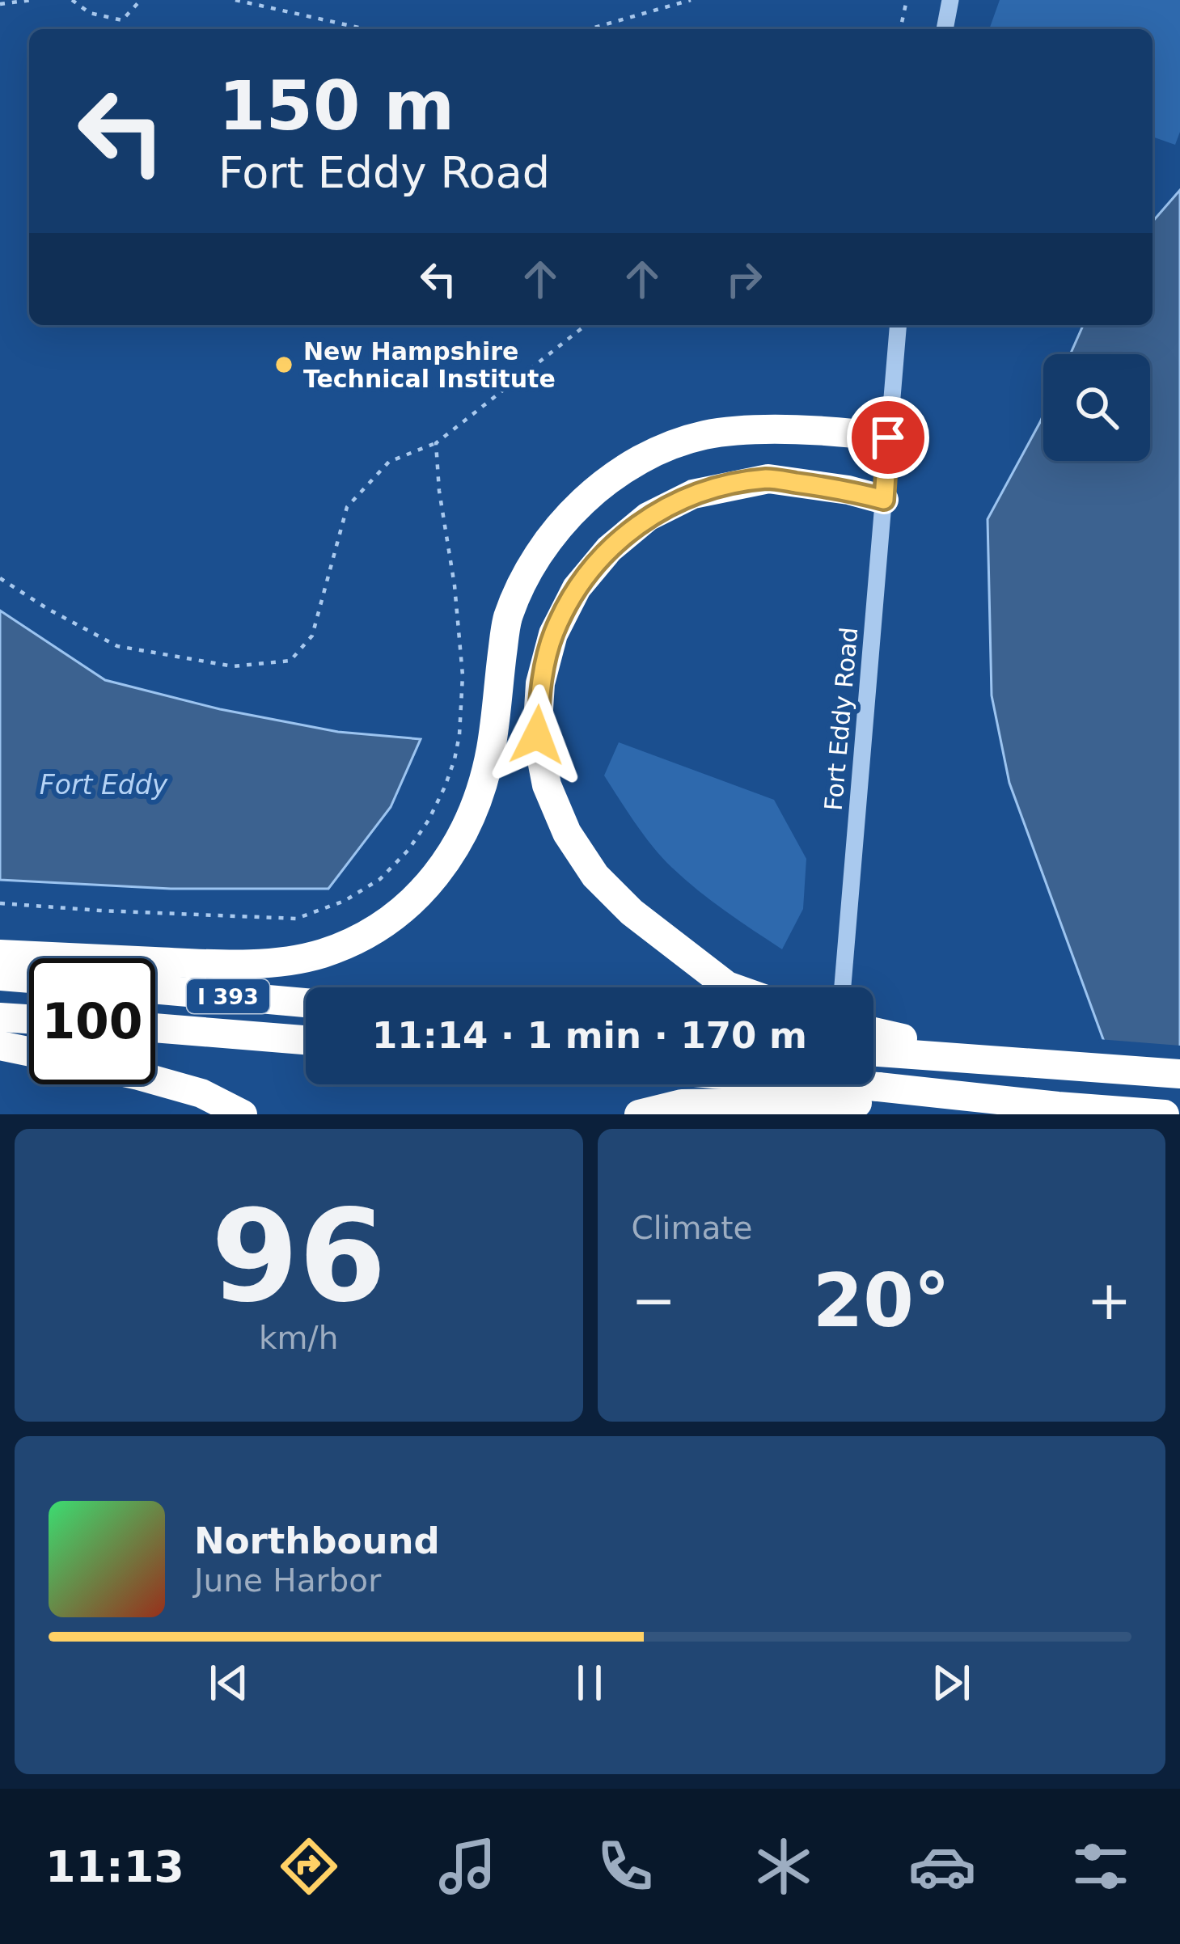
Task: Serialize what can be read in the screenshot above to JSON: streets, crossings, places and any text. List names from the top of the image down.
{
  "streets": {
    "highway": ["I 393"],
    "street": ["Fort Eddy Road"]
  },
  "water": ["Fort Eddy"],
  "places": ["New Hampshire Technical Institute"],
  "page": {
    "turn": ["150 m", "Fort Eddy Road"],
    "limit": "100",
    "trip": "11:14 · 1 min · 170 m",
    "tile": [
      ["96", "km/h"],
      "Climate"
    ],
    "heat": ["−", "20°", "+"],
    "song": ["Northbound", "June Harbor"],
    "tabs": "11:13"
  }
}
